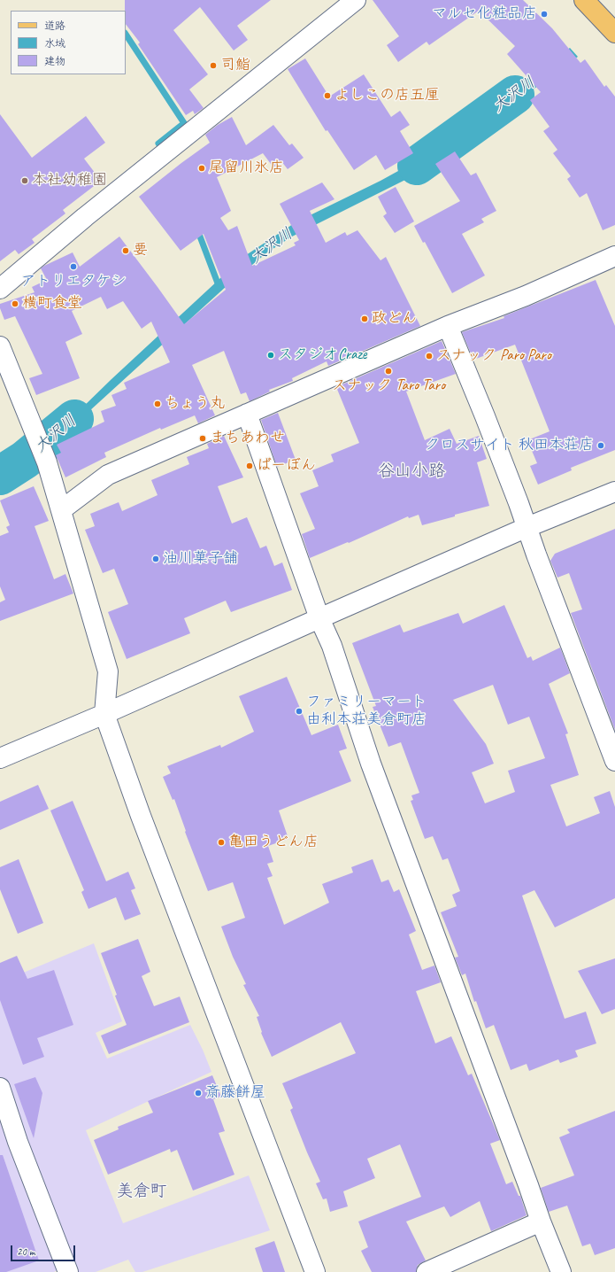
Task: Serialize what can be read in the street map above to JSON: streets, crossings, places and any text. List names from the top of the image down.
{
  "districts": ["谷山小路", "美倉町"],
  "water": ["大沢川"],
  "places": [
    "マルセ化粧品店",
    "司鮨",
    "よしこの店五厘",
    "尾留川氷店",
    "本社幼稚園",
    "要",
    "アトリエタケシ",
    "横町食堂",
    "政どん",
    "スタジオCraze",
    "スナック Paro Paro",
    "スナック Taro Taro",
    "ちょう丸",
    "まちあわせ",
    "クロスサイト 秋田本荘店",
    "ばーぼん",
    "油川菓子舗",
    "ファミリーマート 由利本荘美倉町店",
    "亀田うどん店",
    "斎藤餅屋"
  ],
  "legend": ["道路", "水域", "建物"],
  "scale_bar": "20 m"
}
